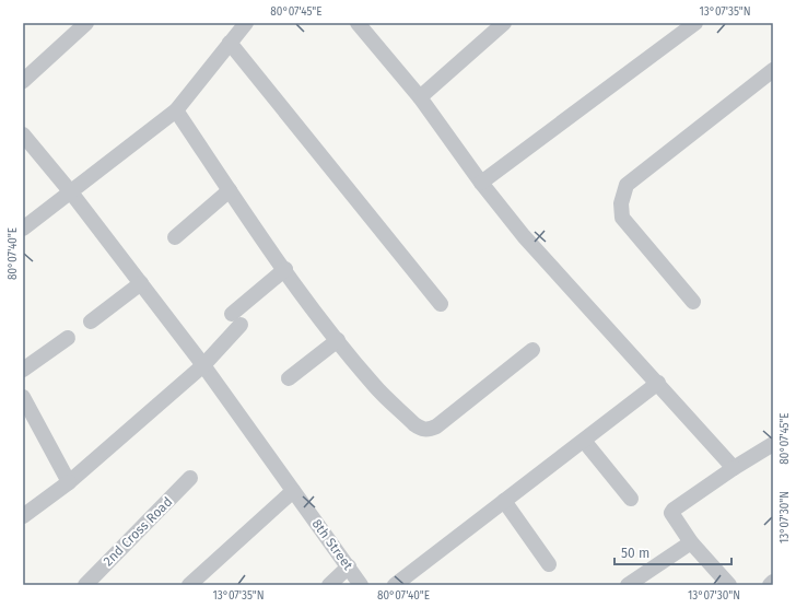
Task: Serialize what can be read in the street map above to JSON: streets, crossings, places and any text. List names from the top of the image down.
{
  "streets": {
    "street": ["2nd Cross Road", "8th Street"]
  },
  "scale_bar": "50 m",
  "coordinates": [
    "80°07'45\"E",
    "13°07'35\"N",
    "80°07'40\"E",
    "13°07'30\"N"
  ]
}
